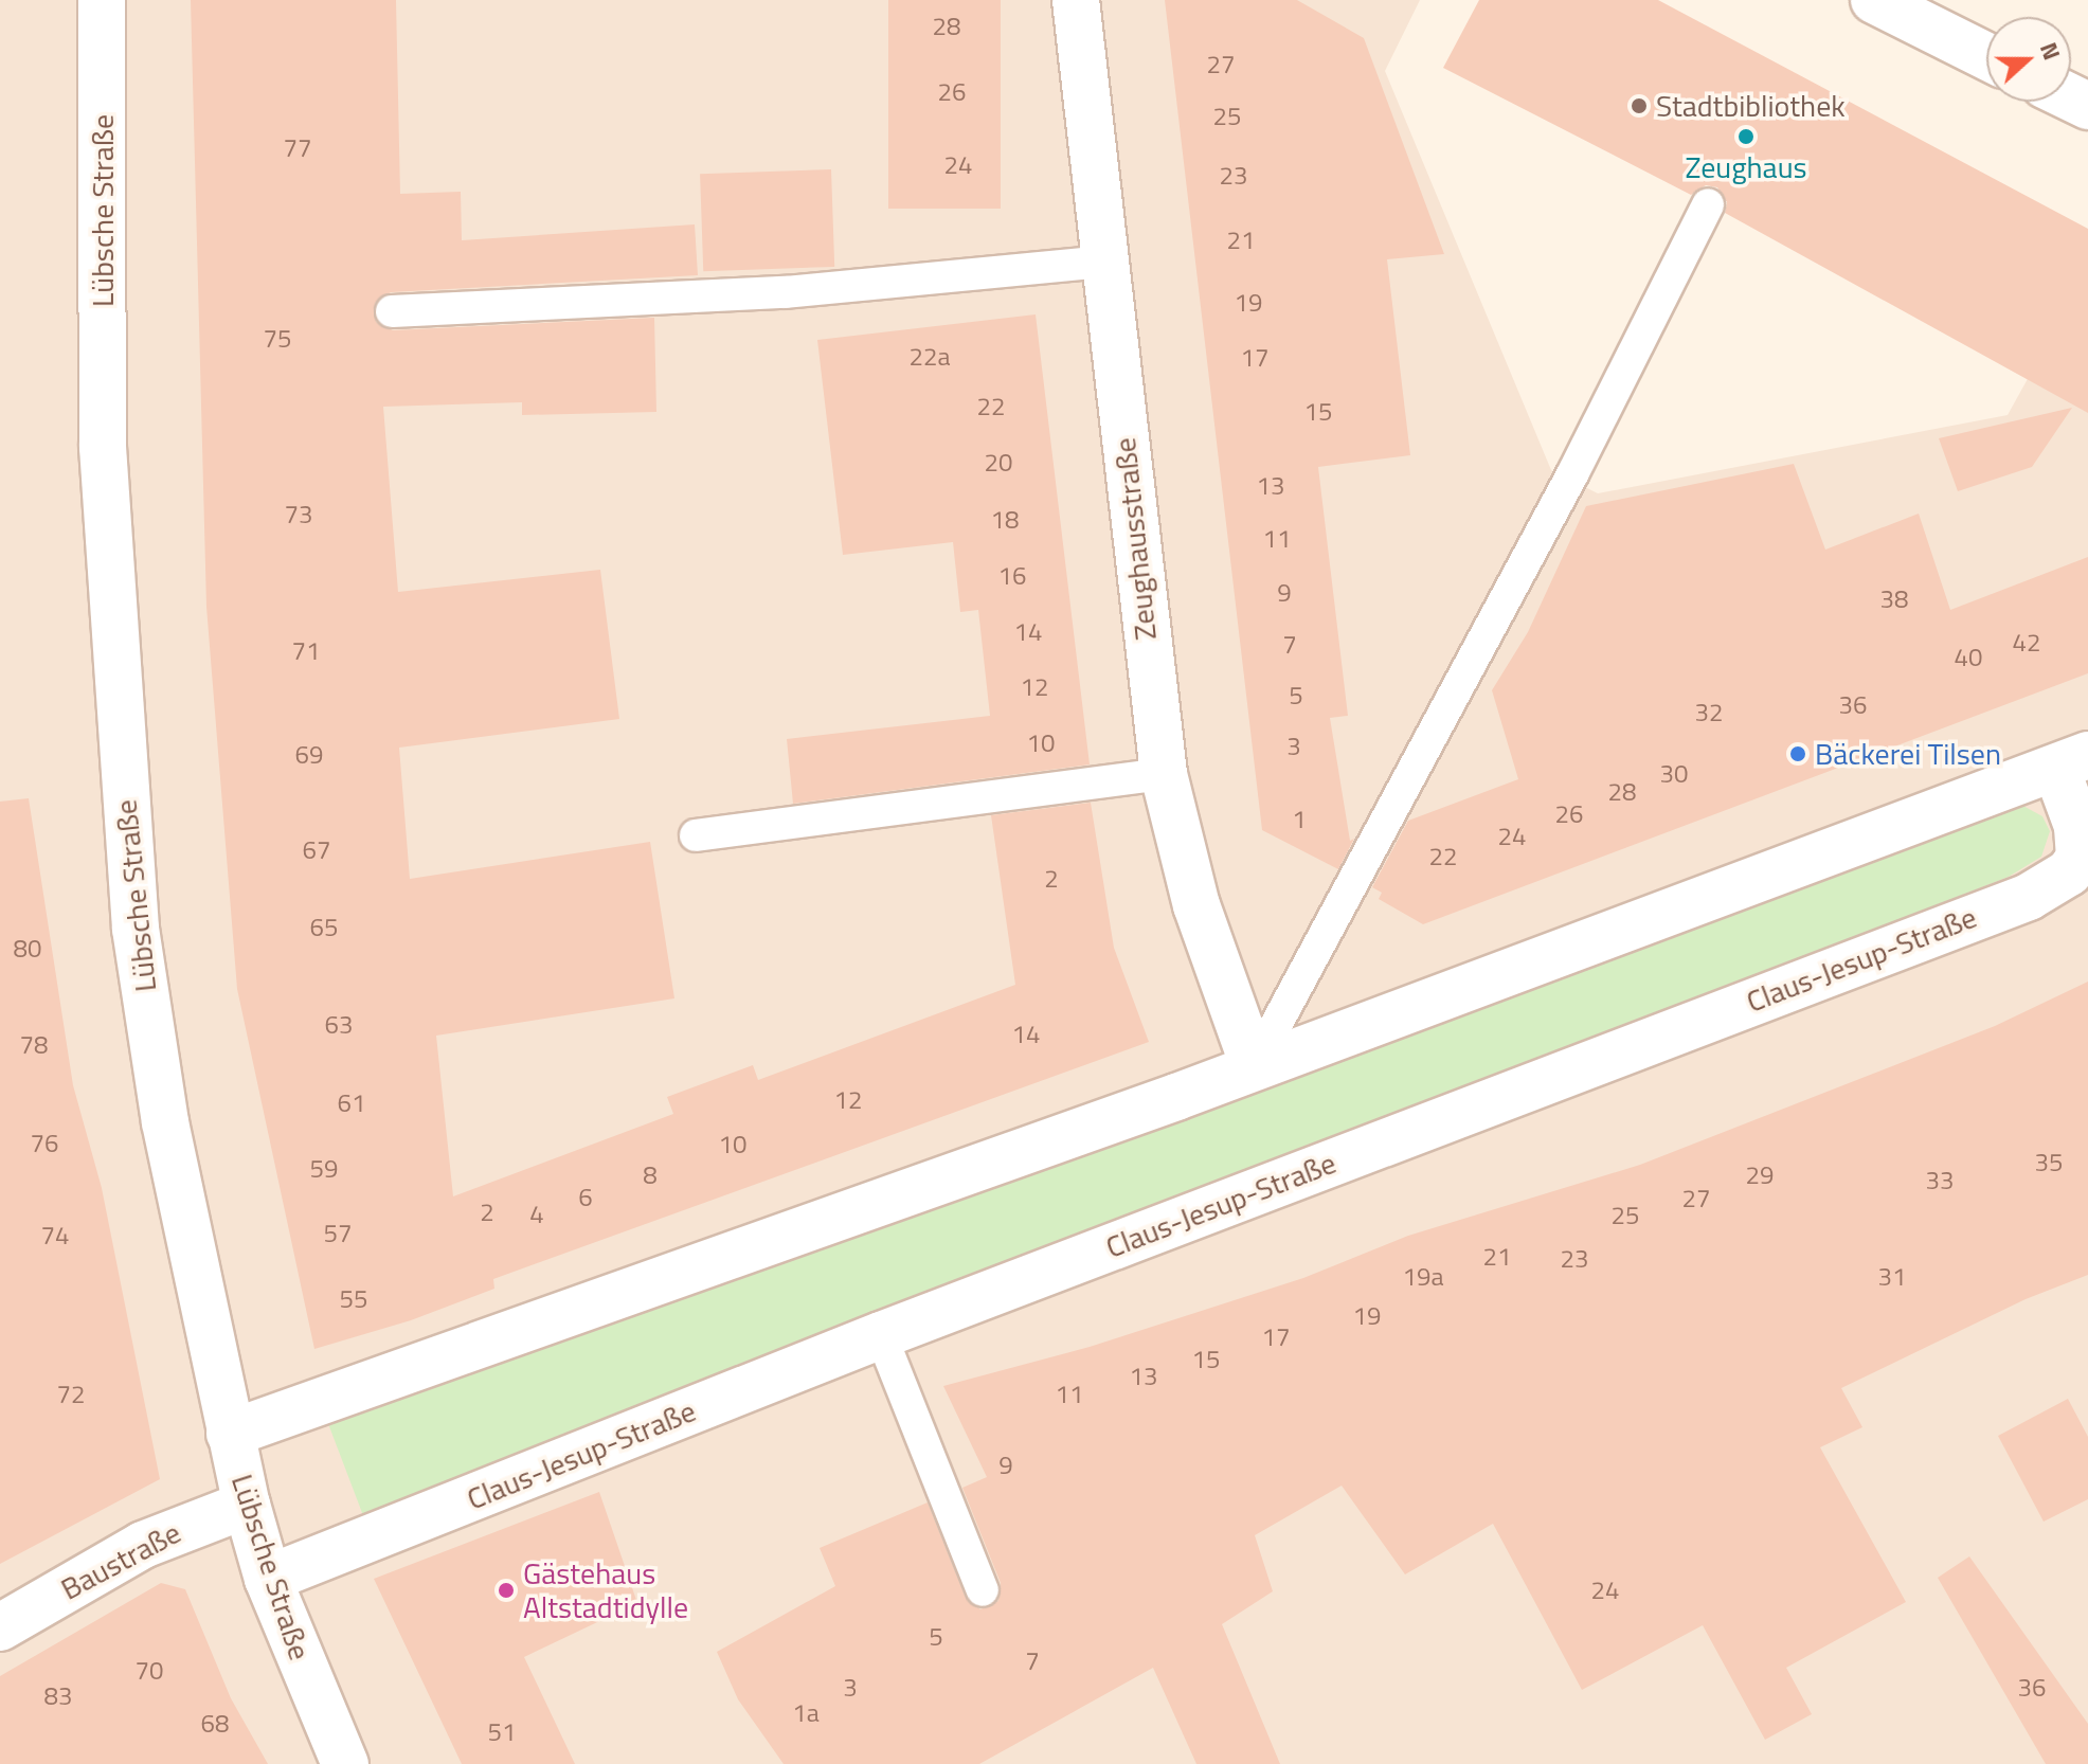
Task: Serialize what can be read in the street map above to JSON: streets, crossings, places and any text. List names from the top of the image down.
{
  "streets": {
    "street": [
      "Lübsche Straße",
      "Zeughausstraße",
      "Claus-Jesup-Straße",
      "Baustraße"
    ]
  },
  "crossings": [
    ["Lübsche Straße", "Claus-Jesup-Straße"],
    ["Lübsche Straße", "Baustraße"],
    ["Zeughausstraße", "Claus-Jesup-Straße"]
  ],
  "places": [
    "Stadtbibliothek",
    "Zeughaus",
    "Bäckerei Tilsen",
    "Gästehaus Altstadtidylle"
  ],
  "house_numbers": [
    "28",
    "27",
    "26",
    "25",
    "77",
    "24",
    "23",
    "21",
    "19",
    "75",
    "22a",
    "17",
    "22",
    "15",
    "20",
    "13",
    "73",
    "18",
    "11",
    "16",
    "9",
    "38",
    "14",
    "42",
    "7",
    "71",
    "40",
    "12",
    "5",
    "36",
    "32",
    "10",
    "3",
    "69",
    "30",
    "28",
    "26",
    "1",
    "24",
    "67",
    "22",
    "2",
    "65",
    "80",
    "63",
    "14",
    "78",
    "12",
    "61",
    "76",
    "10",
    "35",
    "59",
    "8",
    "29",
    "33",
    "6",
    "27",
    "2",
    "4",
    "25",
    "57",
    "74",
    "21",
    "23",
    "19a",
    "31",
    "55",
    "19",
    "17",
    "15",
    "13",
    "72",
    "11",
    "9",
    "24",
    "5",
    "7",
    "70",
    "3",
    "36",
    "83",
    "1a",
    "68",
    "51"
  ],
  "north": "right"
}
